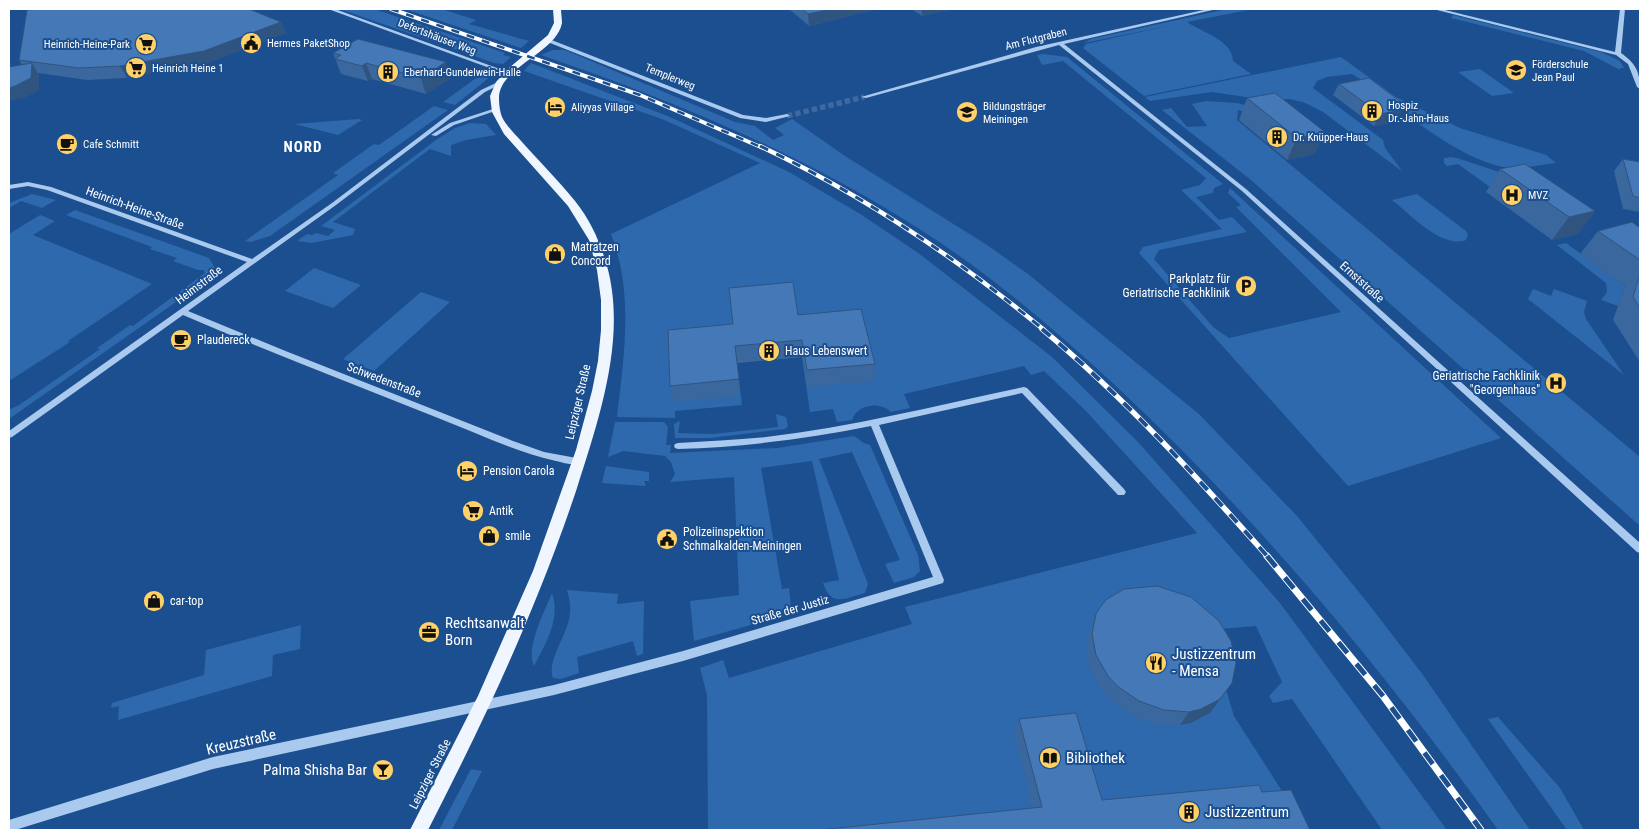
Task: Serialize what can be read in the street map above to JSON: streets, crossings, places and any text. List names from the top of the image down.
{
  "streets": {
    "main road": ["Leipziger Straße"],
    "street": [
      "Defertshäuser Weg",
      "Am Flutgraben",
      "Templerweg",
      "Heinrich-Heine-Straße",
      "Ernststraße",
      "Heimstraße",
      "Schwedenstraße",
      "Straße der Justiz",
      "Kreuzstraße"
    ]
  },
  "crossings": [
    ["Am Flutgraben", "Ernststraße"],
    ["Heinrich-Heine-Straße", "Heimstraße"],
    ["Heimstraße", "Schwedenstraße"],
    ["Heimstraße", "Leipziger Straße"],
    ["Schwedenstraße", "Leipziger Straße"],
    ["Leipziger Straße", "Straße der Justiz"],
    ["Leipziger Straße", "Kreuzstraße"],
    ["Straße der Justiz", "Kreuzstraße"]
  ],
  "districts": ["NORD"],
  "places": {
    "public building": ["Hermes PaketShop", "Polizeiinspektion Schmalkalden-Meiningen"],
    "supermarket": ["Heinrich-Heine-Park", "Heinrich Heine 1", "Antik"],
    "school or university": ["Förderschule Jean Paul", "Bildungsträger Meiningen"],
    "building": [
      "Eberhard-Gundelwein-Halle",
      "Hospiz Dr.-Jahn-Haus",
      "Dr. Knüpper-Haus",
      "Haus Lebenswert",
      "Justizzentrum"
    ],
    "hotel": ["Aliyyas Village", "Pension Carola"],
    "cafe": ["Cafe Schmitt", "Plaudereck"],
    "hospital": ["MVZ", "Geriatrische Fachklinik \"Georgenhaus\""],
    "shop": ["Matratzen Concord", "smile", "car-top"],
    "parking": ["Parkplatz für Geriatrische Fachklinik"],
    "office": ["Rechtsanwalt Born"],
    "restaurant": ["Justizzentrum - Mensa"],
    "library": ["Bibliothek"],
    "bar": ["Palma Shisha Bar"]
  }
}
